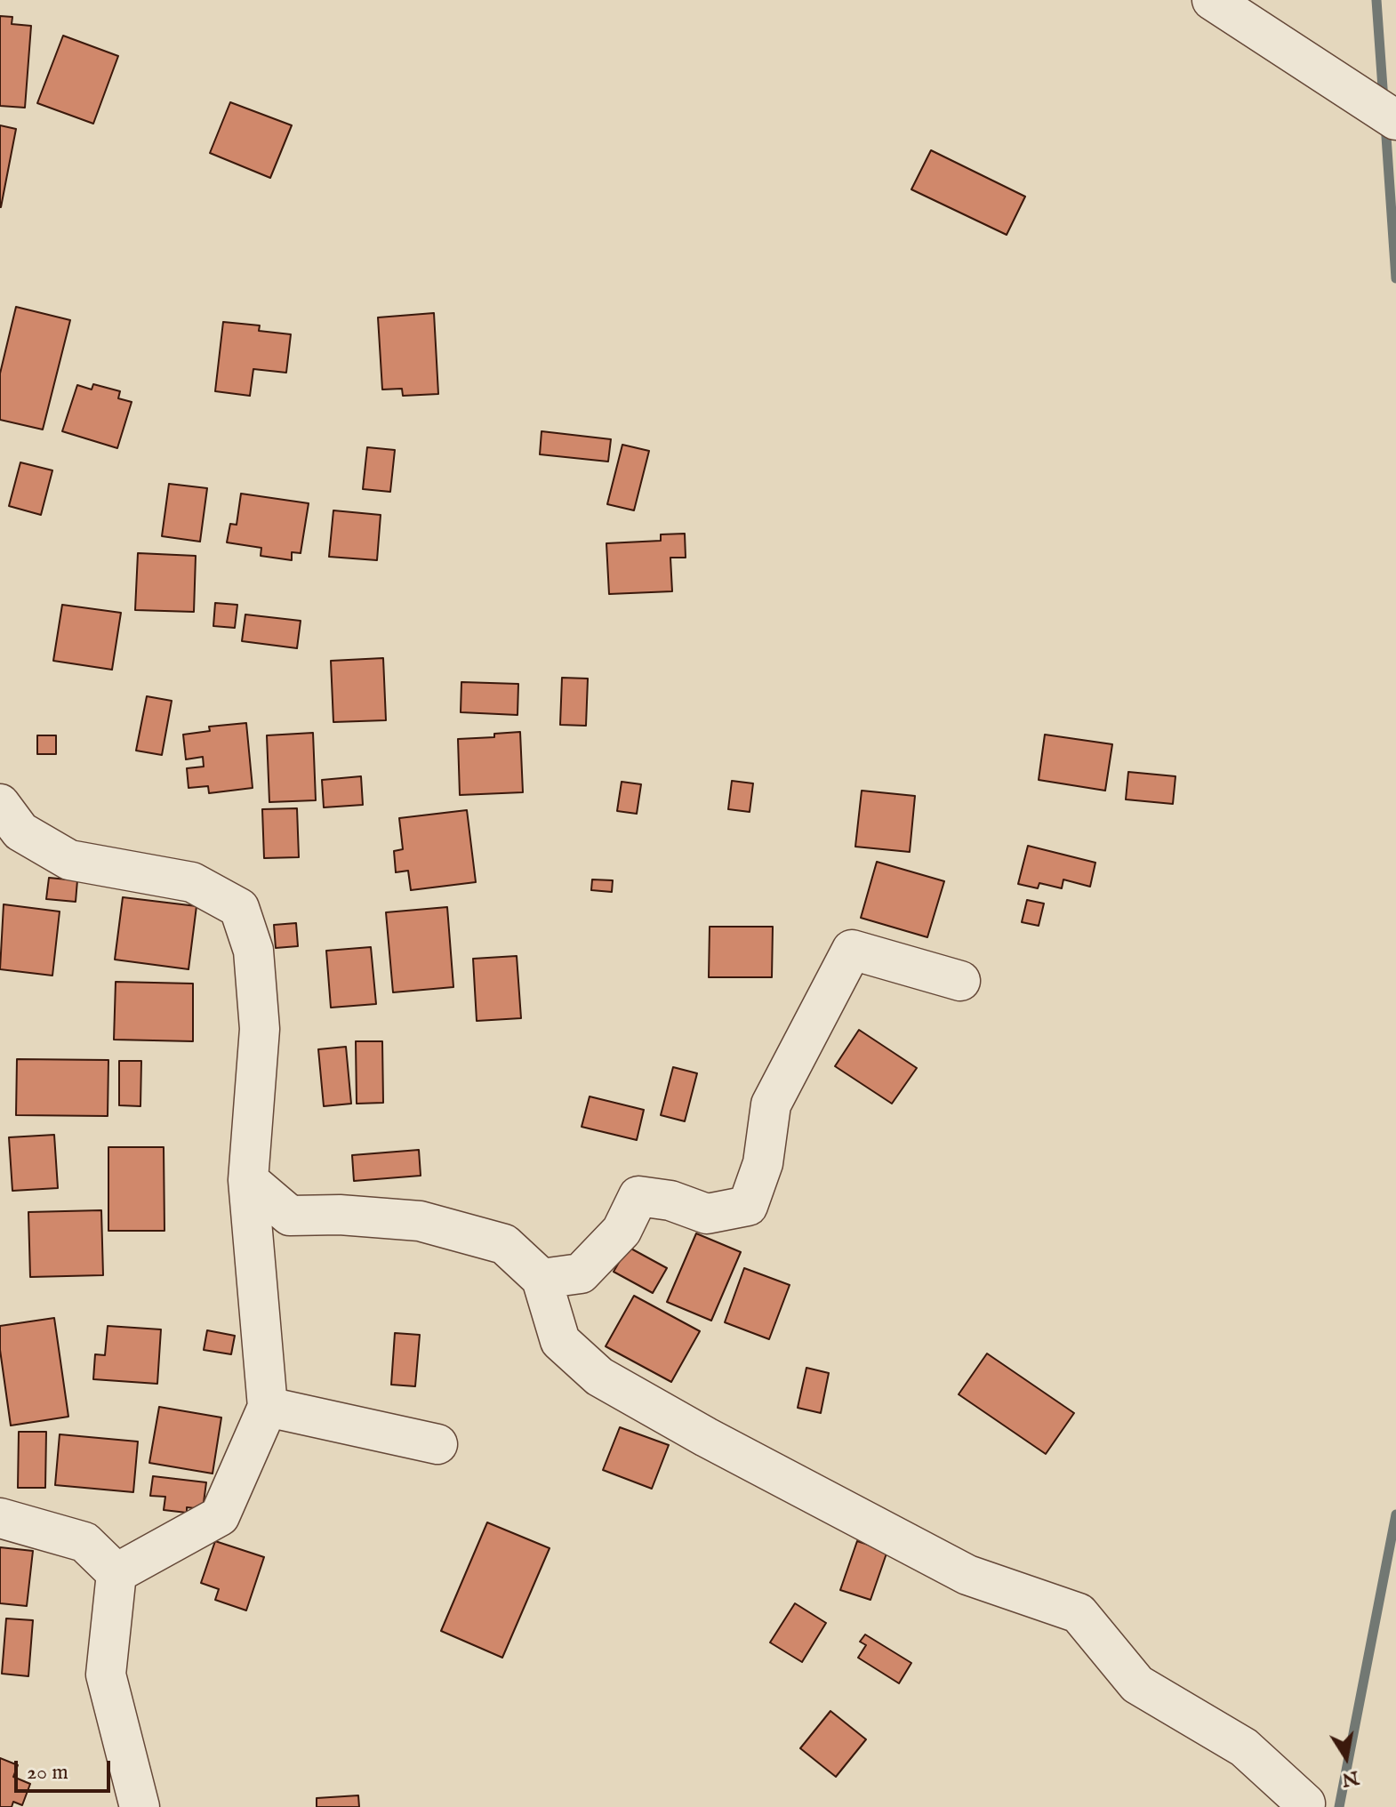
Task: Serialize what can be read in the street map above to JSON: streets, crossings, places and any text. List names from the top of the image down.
{
  "scale_bar": "20 m",
  "north": "bottom"
}
